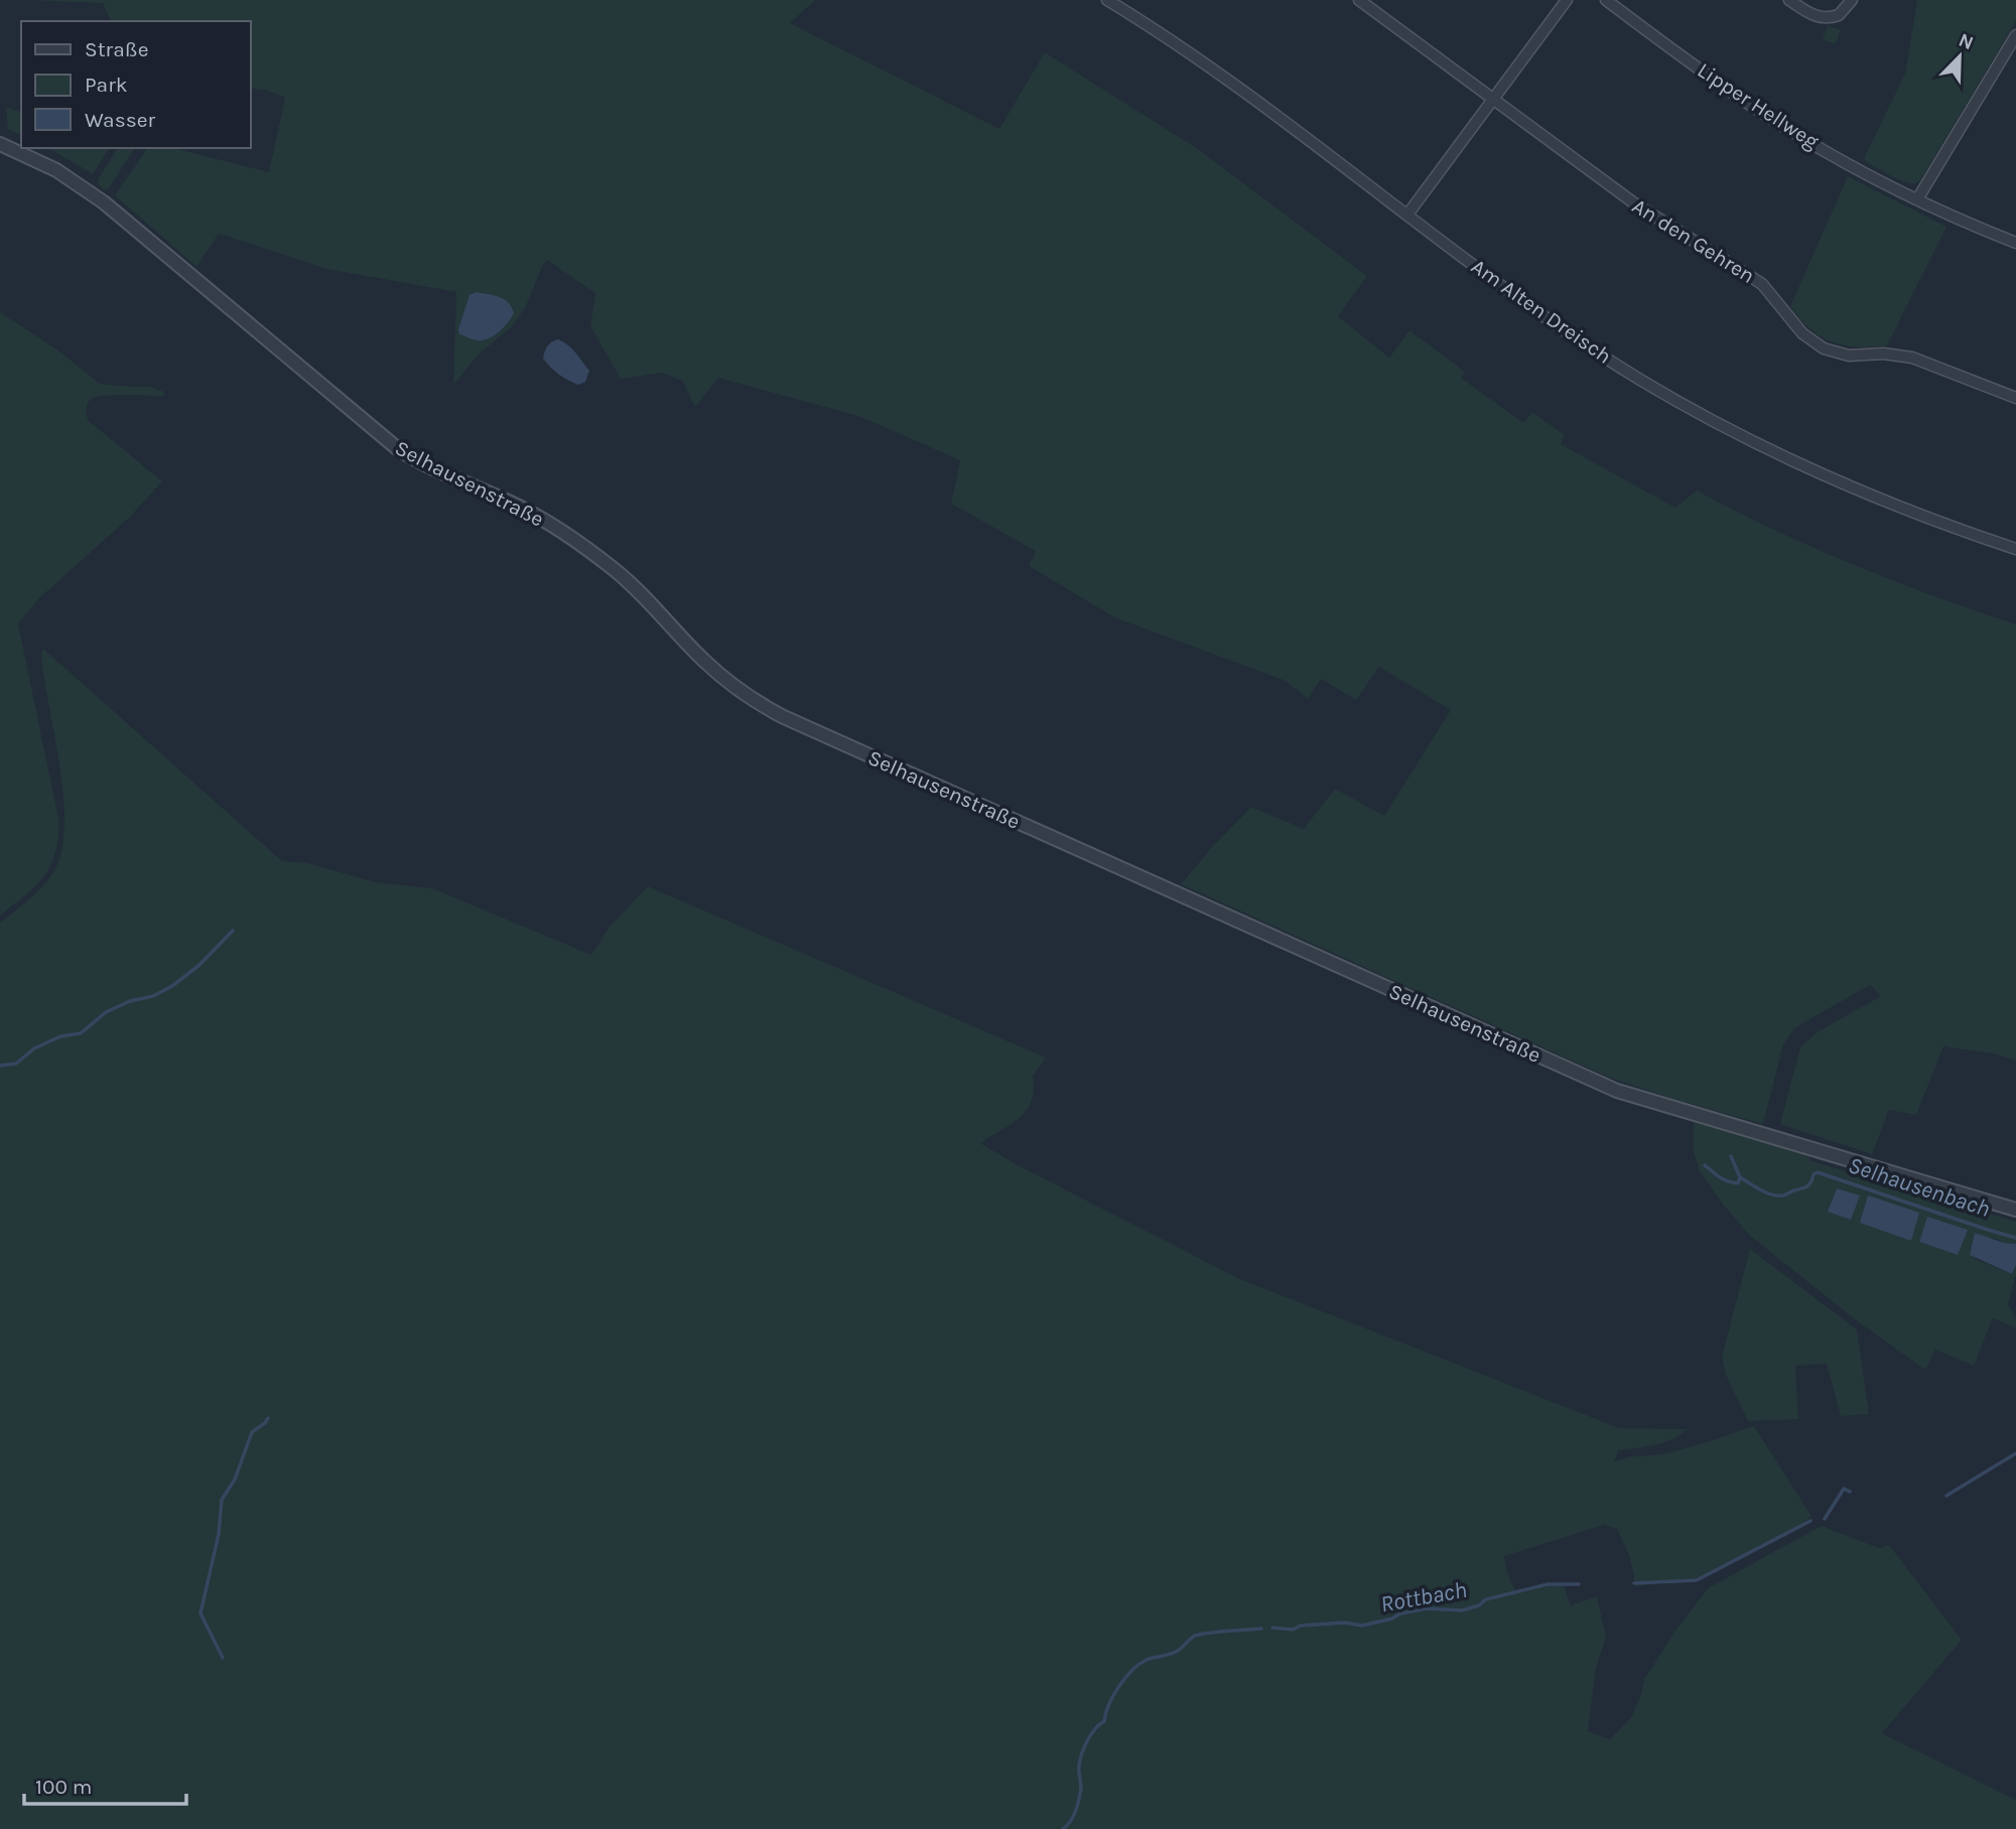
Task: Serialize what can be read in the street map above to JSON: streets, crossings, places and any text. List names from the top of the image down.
{
  "streets": {
    "street": [
      "Lipper Hellweg",
      "An den Gehren",
      "Am Alten Dreisch",
      "Selhausenstraße"
    ]
  },
  "water": ["Selhausenbach", "Rottbach"],
  "legend": ["Straße", "Park", "Wasser"],
  "scale_bar": "100 m",
  "north": "top right"
}
